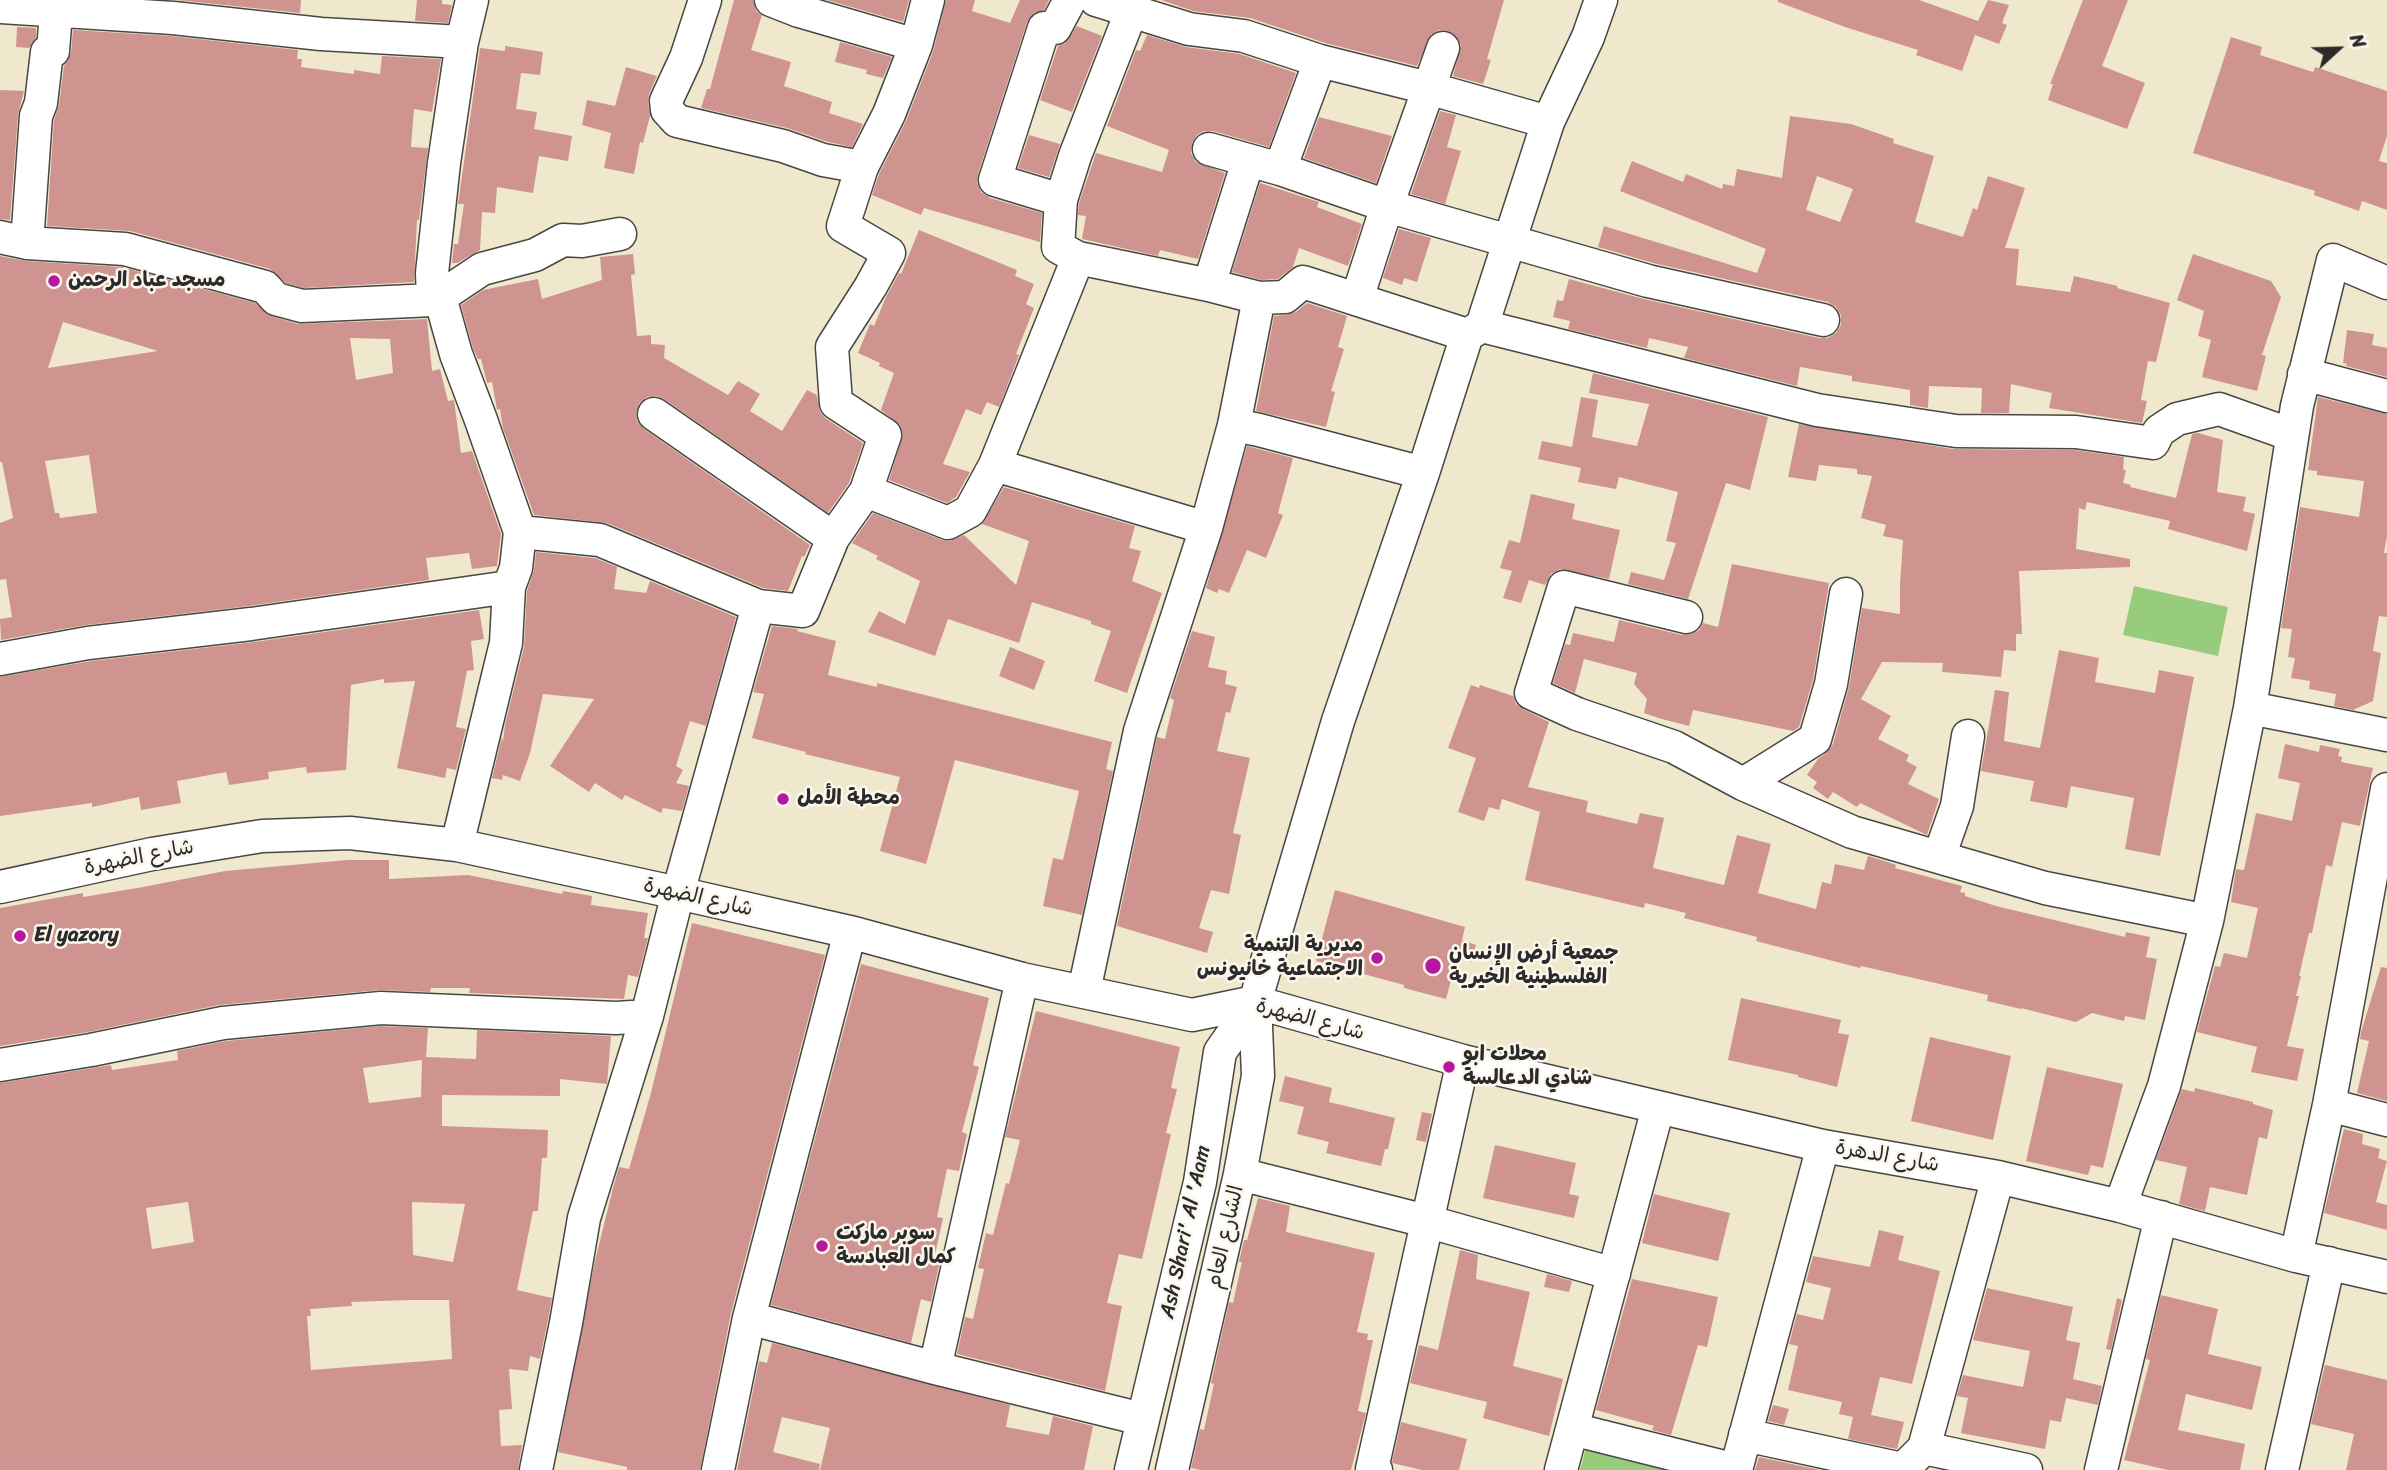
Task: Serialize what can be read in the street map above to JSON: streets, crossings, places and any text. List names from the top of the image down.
{
  "streets": {
    "street": [
      "شارع الضهرة",
      "شارع الدهرة",
      "Ash Shari' Al 'Aam",
      "الشارع العام"
    ]
  },
  "crossings": [
    ["شارع الضهرة", "شارع الدهرة"],
    ["شارع الضهرة", "Ash Shari' Al 'Aam"],
    ["شارع الضهرة", "الشارع العام"],
    ["Ash Shari' Al 'Aam", "الشارع العام"]
  ],
  "places": [
    "مسجد عباد الرحمن",
    "محطة الأمل",
    "El yazory",
    "مديرية التنمية الاجتماعية خانيونس",
    "جمعية أرض الإنسان الفلسطينية الخيرية",
    "محلات ابو شادي الدعالسة",
    "سوبر ماركت كمال العبادسة"
  ],
  "north": "right"
}
